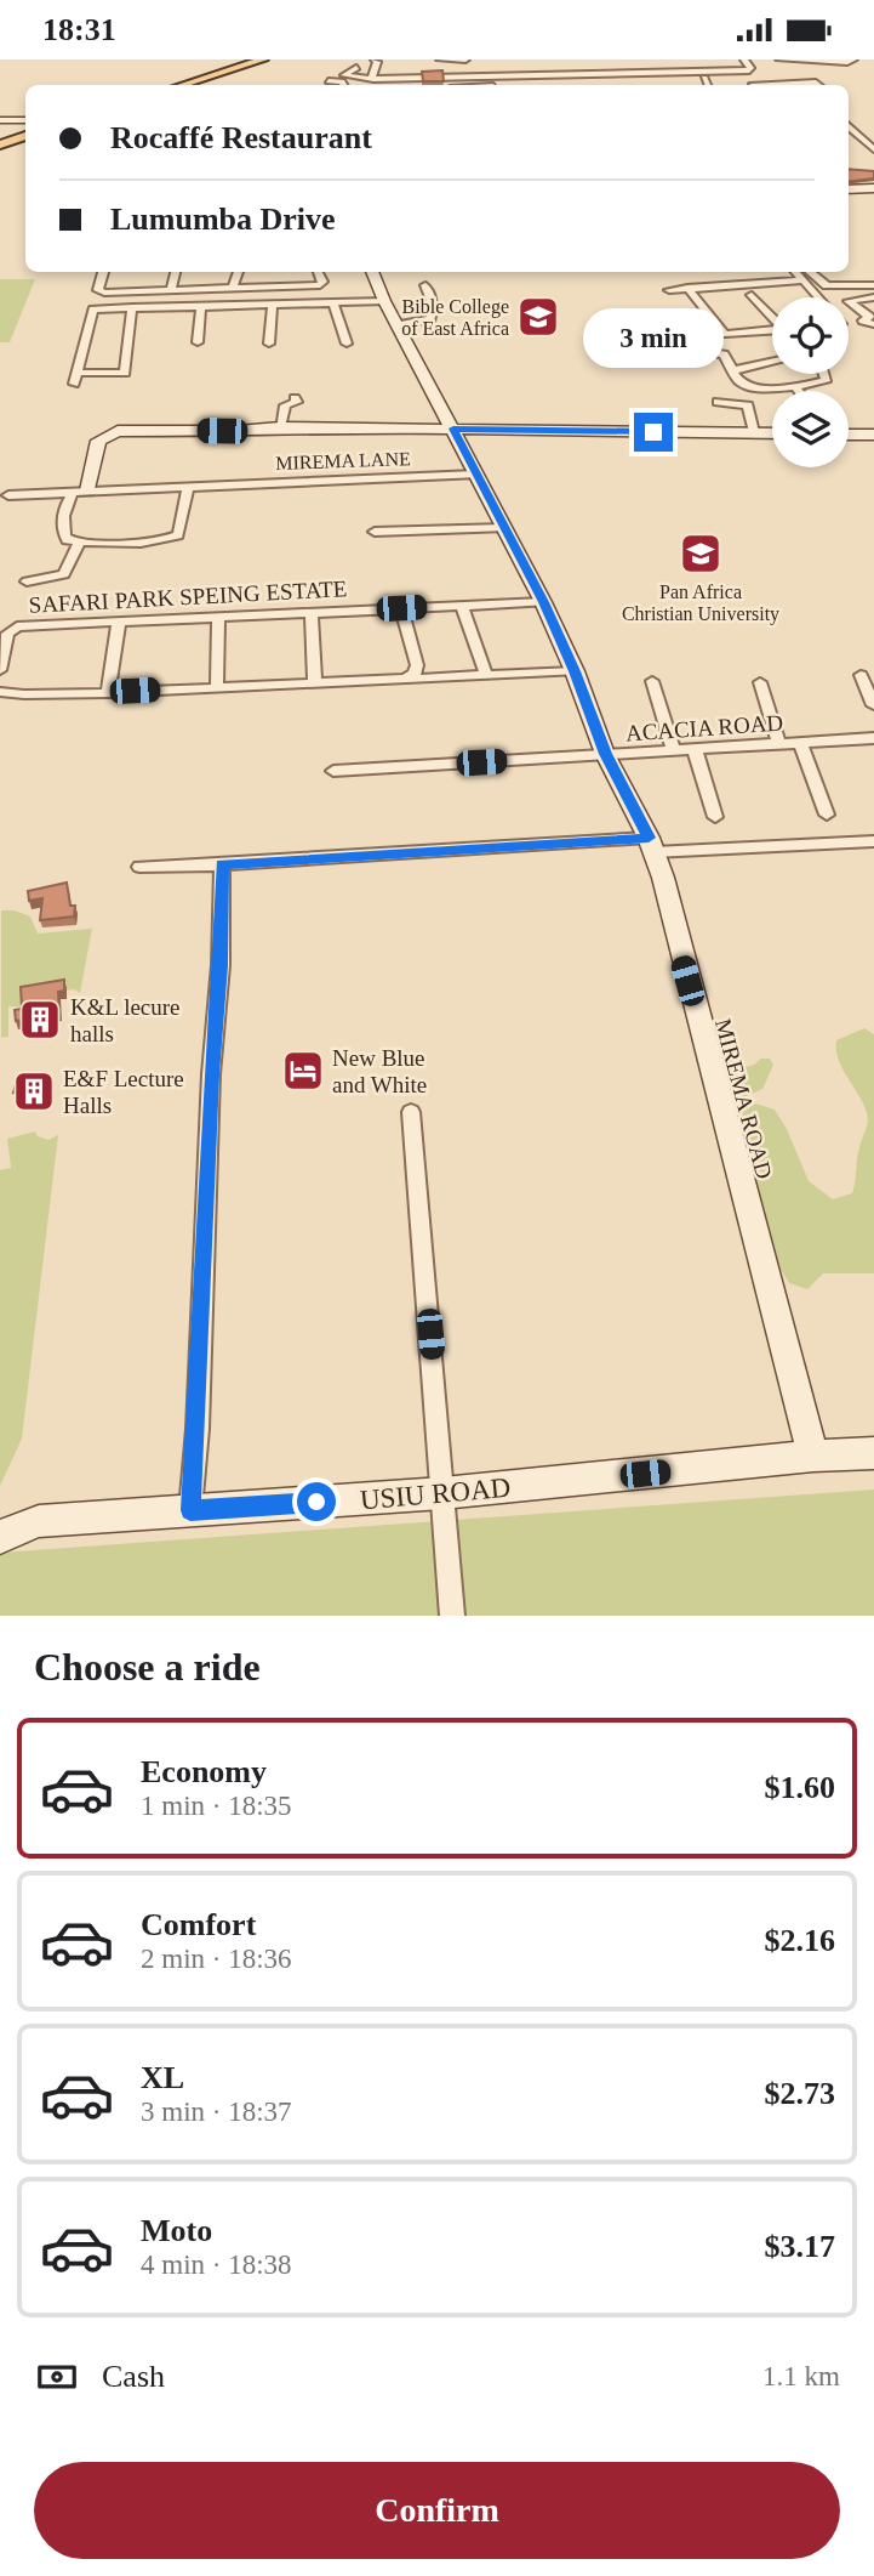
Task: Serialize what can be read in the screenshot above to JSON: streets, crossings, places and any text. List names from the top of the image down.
{
  "streets": {
    "street": [
      "MIREMA LANE",
      "SAFARI PARK SPEING ESTATE",
      "ACACIA ROAD",
      "MIREMA ROAD",
      "USIU ROAD"
    ]
  },
  "crossings": [
    ["MIREMA LANE", "MIREMA ROAD"],
    ["SAFARI PARK SPEING ESTATE", "MIREMA ROAD"],
    ["ACACIA ROAD", "MIREMA ROAD"],
    ["MIREMA ROAD", "USIU ROAD"]
  ],
  "places": {
    "school or university": ["Bible College of East Africa", "Pan Africa Christian University"],
    "building": ["K&L lecure halls", "E&F Lecture Halls"],
    "hotel": ["New Blue and White"]
  },
  "page": {
    "status": "18:31",
    "banner": ["Rocaffé Restaurant", "Lumumba Drive"],
    "bubble": "3 min",
    "heading": "Choose a ride",
    "list": [
      {
        "name": "Economy",
        "note": "1 min · 18:35",
        "value": "$1.60"
      },
      {
        "name": "Comfort",
        "note": "2 min · 18:36",
        "value": "$2.16"
      },
      {
        "name": "XL",
        "note": "3 min · 18:37",
        "value": "$2.73"
      },
      {
        "name": "Moto",
        "note": "4 min · 18:38",
        "value": "$3.17"
      }
    ],
    "pay": ["Cash", "1.1 km"],
    "buttons": "Confirm"
  }
}
